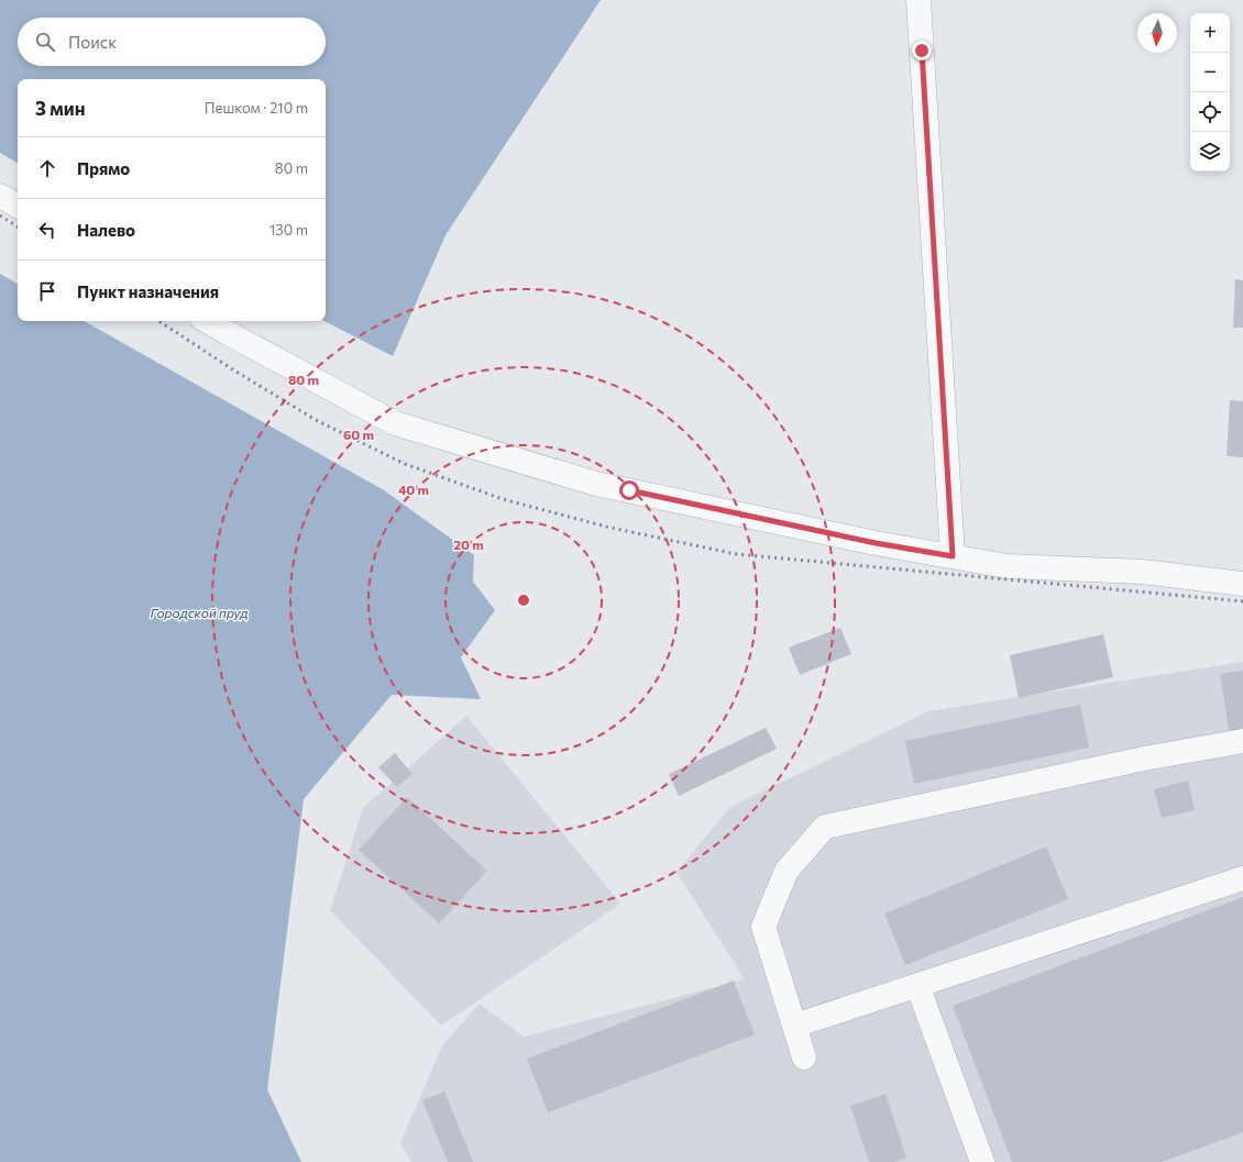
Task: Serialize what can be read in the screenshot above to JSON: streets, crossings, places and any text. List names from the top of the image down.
{
  "water": ["Городской пруд"],
  "north": "bottom",
  "page": {
    "map_buttons": ["+", "−"],
    "search": "Поиск",
    "heading": ["3 мин", "Пешком · 210 m"],
    "list": [
      ["Прямо", "80 m"],
      ["Налево", "130 m"],
      "Пункт назначения"
    ]
  },
  "rings": [
    "80 m",
    "60 m",
    "40 m",
    "20 m"
  ]
}
